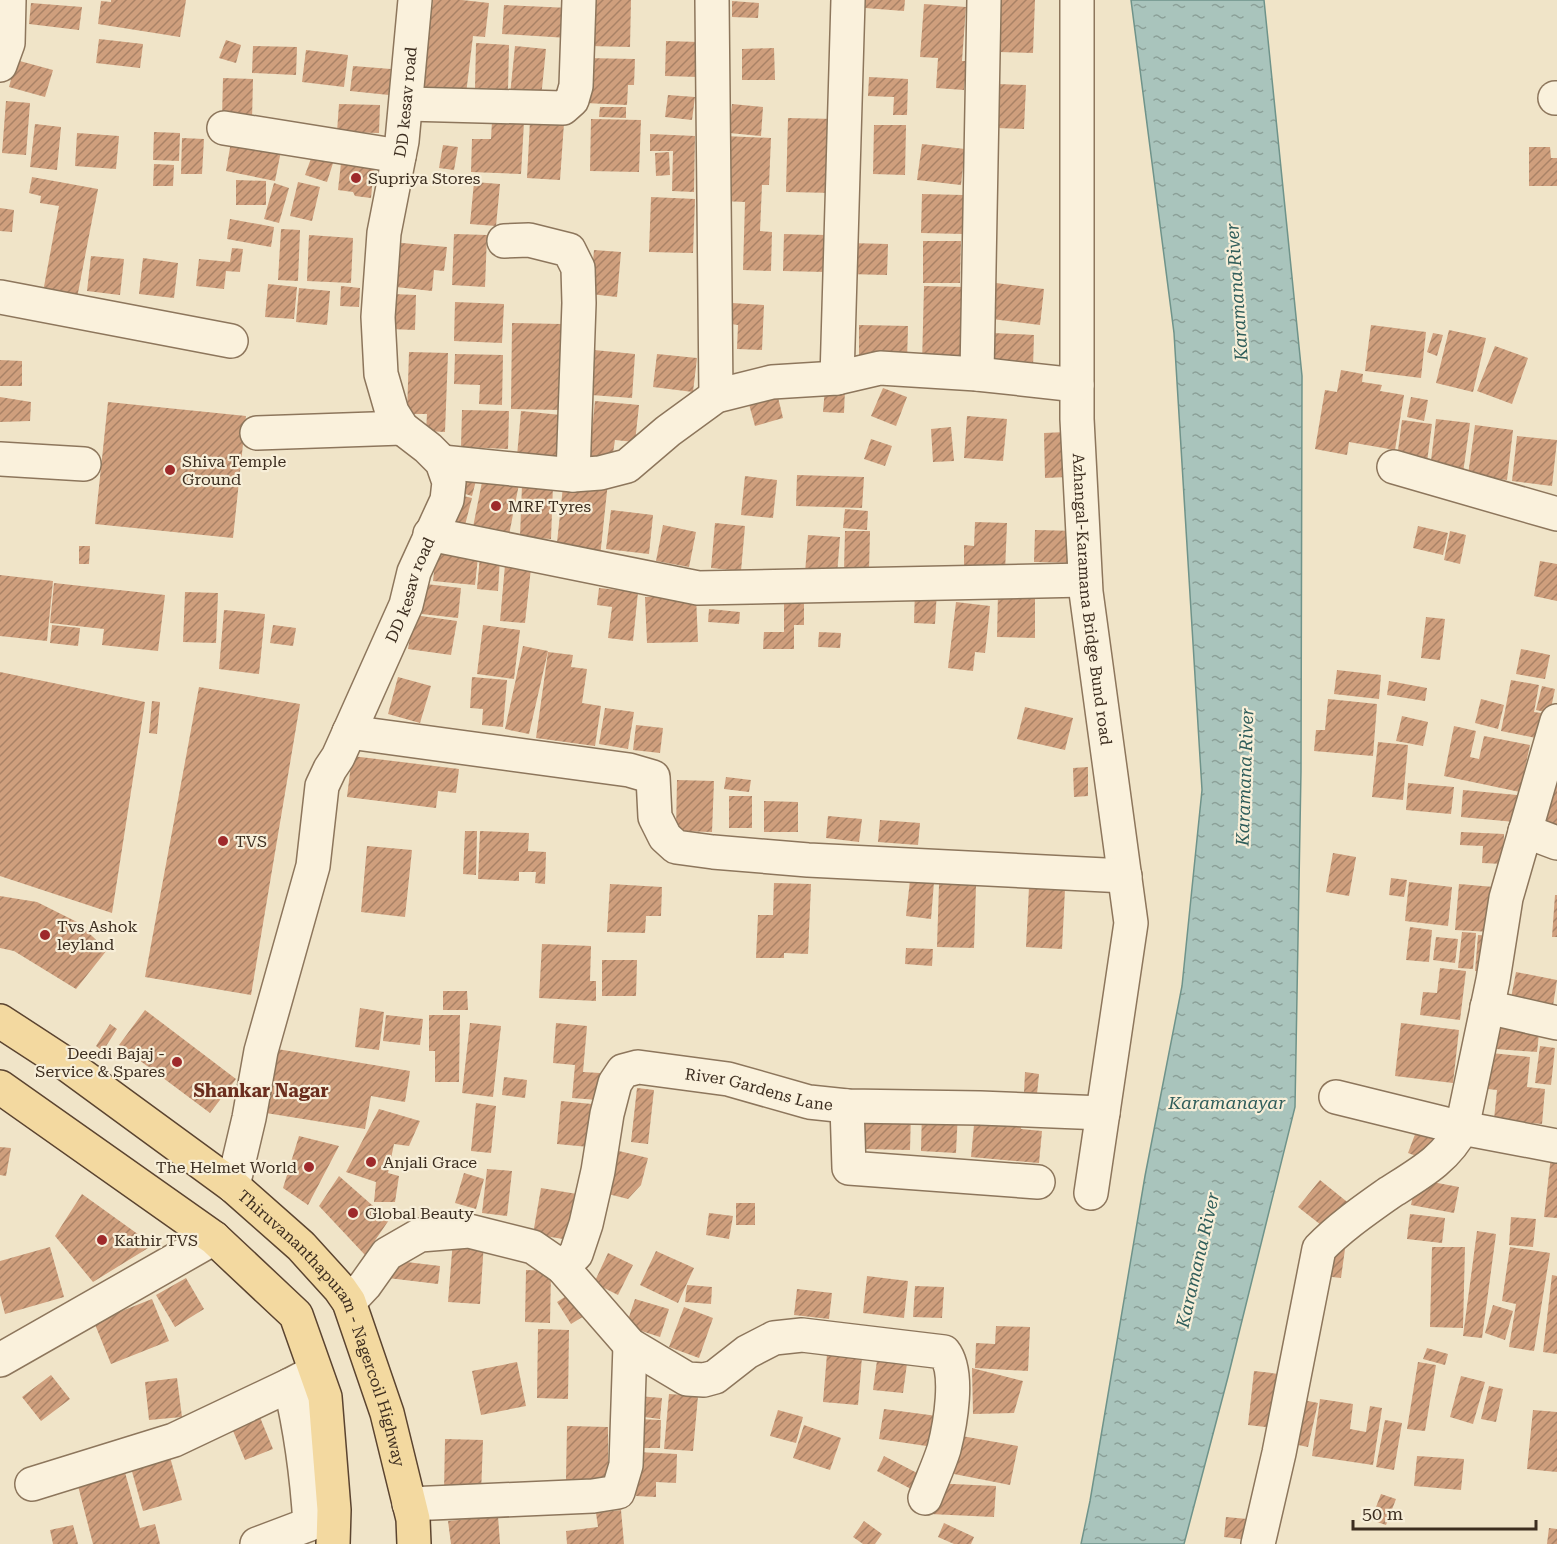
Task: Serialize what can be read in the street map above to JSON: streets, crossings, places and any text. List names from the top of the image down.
{
  "streets": {
    "main road": ["Thiruvananthapuram - Nagercoil Highway"],
    "street": ["DD kesav road", "Azhangal-Karamana Bridge Bund road", "River Gardens Lane"]
  },
  "crossings": [
    ["DD kesav road", "Thiruvananthapuram - Nagercoil Highway"],
    ["Azhangal-Karamana Bridge Bund road", "River Gardens Lane"]
  ],
  "districts": ["Shankar Nagar"],
  "water": ["Karamana River", "Karamanayar"],
  "places": [
    "Supriya Stores",
    "Shiva Temple Ground",
    "MRF Tyres",
    "TVS",
    "Tvs Ashok leyland",
    "Deedi Bajaj - Service & Spares",
    "Anjali Grace",
    "The Helmet World",
    "Global Beauty",
    "Kathir TVS"
  ],
  "scale_bar": "50 m"
}
